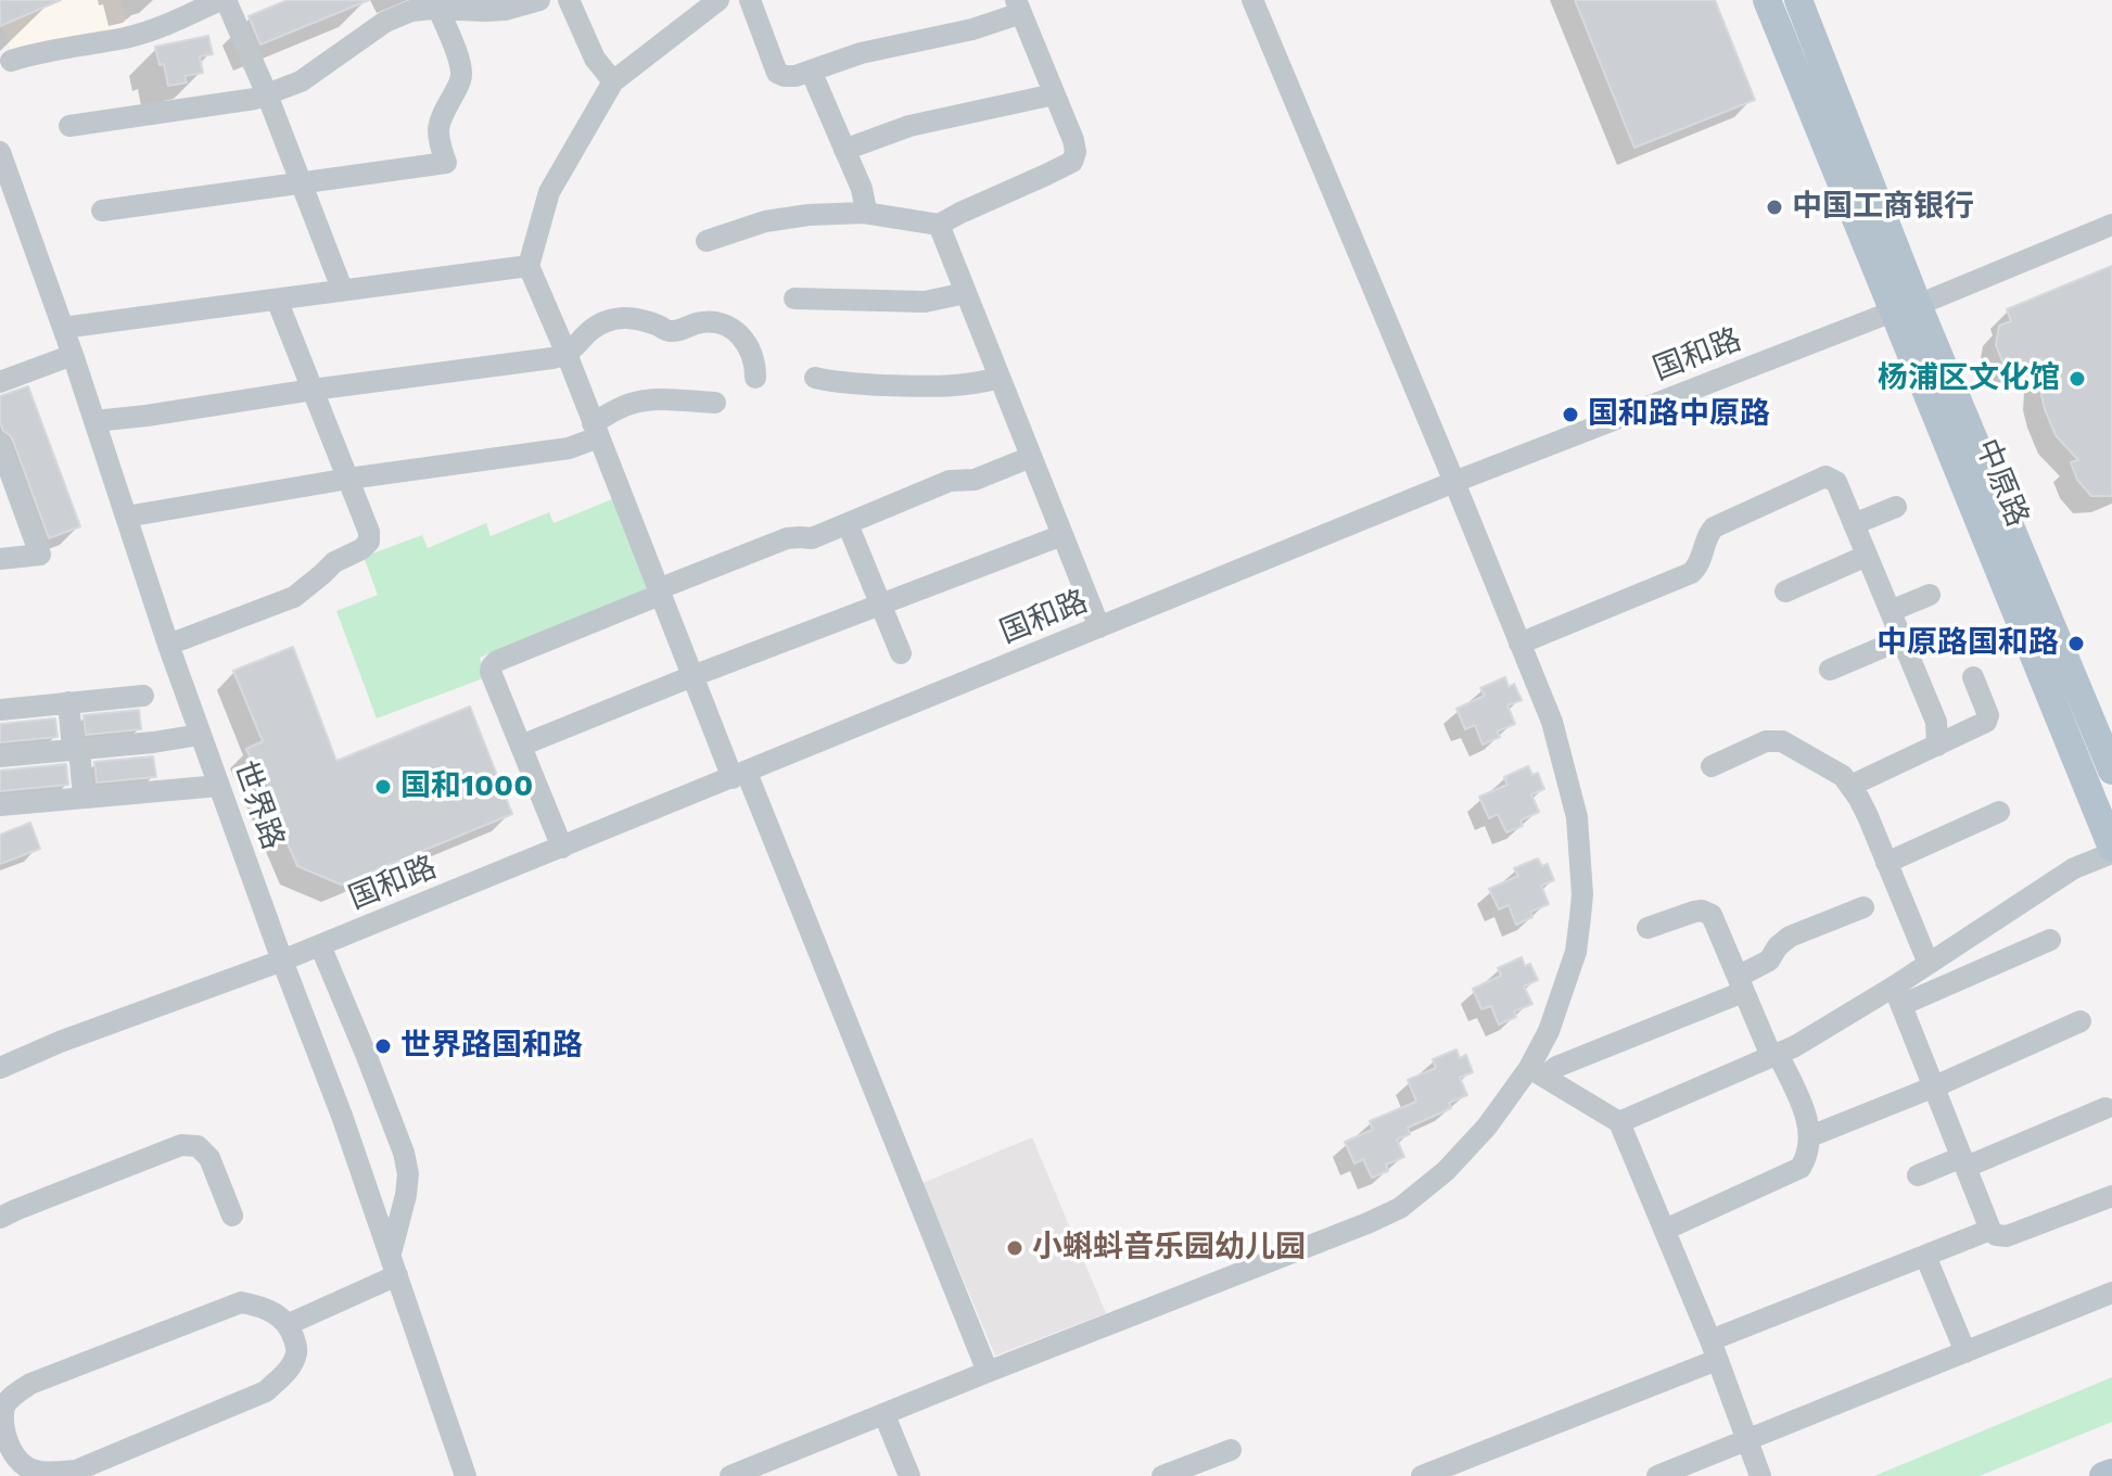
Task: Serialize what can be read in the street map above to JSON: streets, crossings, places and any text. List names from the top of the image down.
{
  "streets": {
    "main road": ["中原路"],
    "street": ["国和路", "世界路"]
  },
  "crossings": [
    ["国和路", "中原路"],
    ["国和路", "世界路"]
  ],
  "places": [
    "中国工商银行",
    "杨浦区文化馆",
    "国和路中原路",
    "中原路国和路",
    "国和1000",
    "世界路国和路",
    "小蝌蚪音乐园幼儿园"
  ]
}
